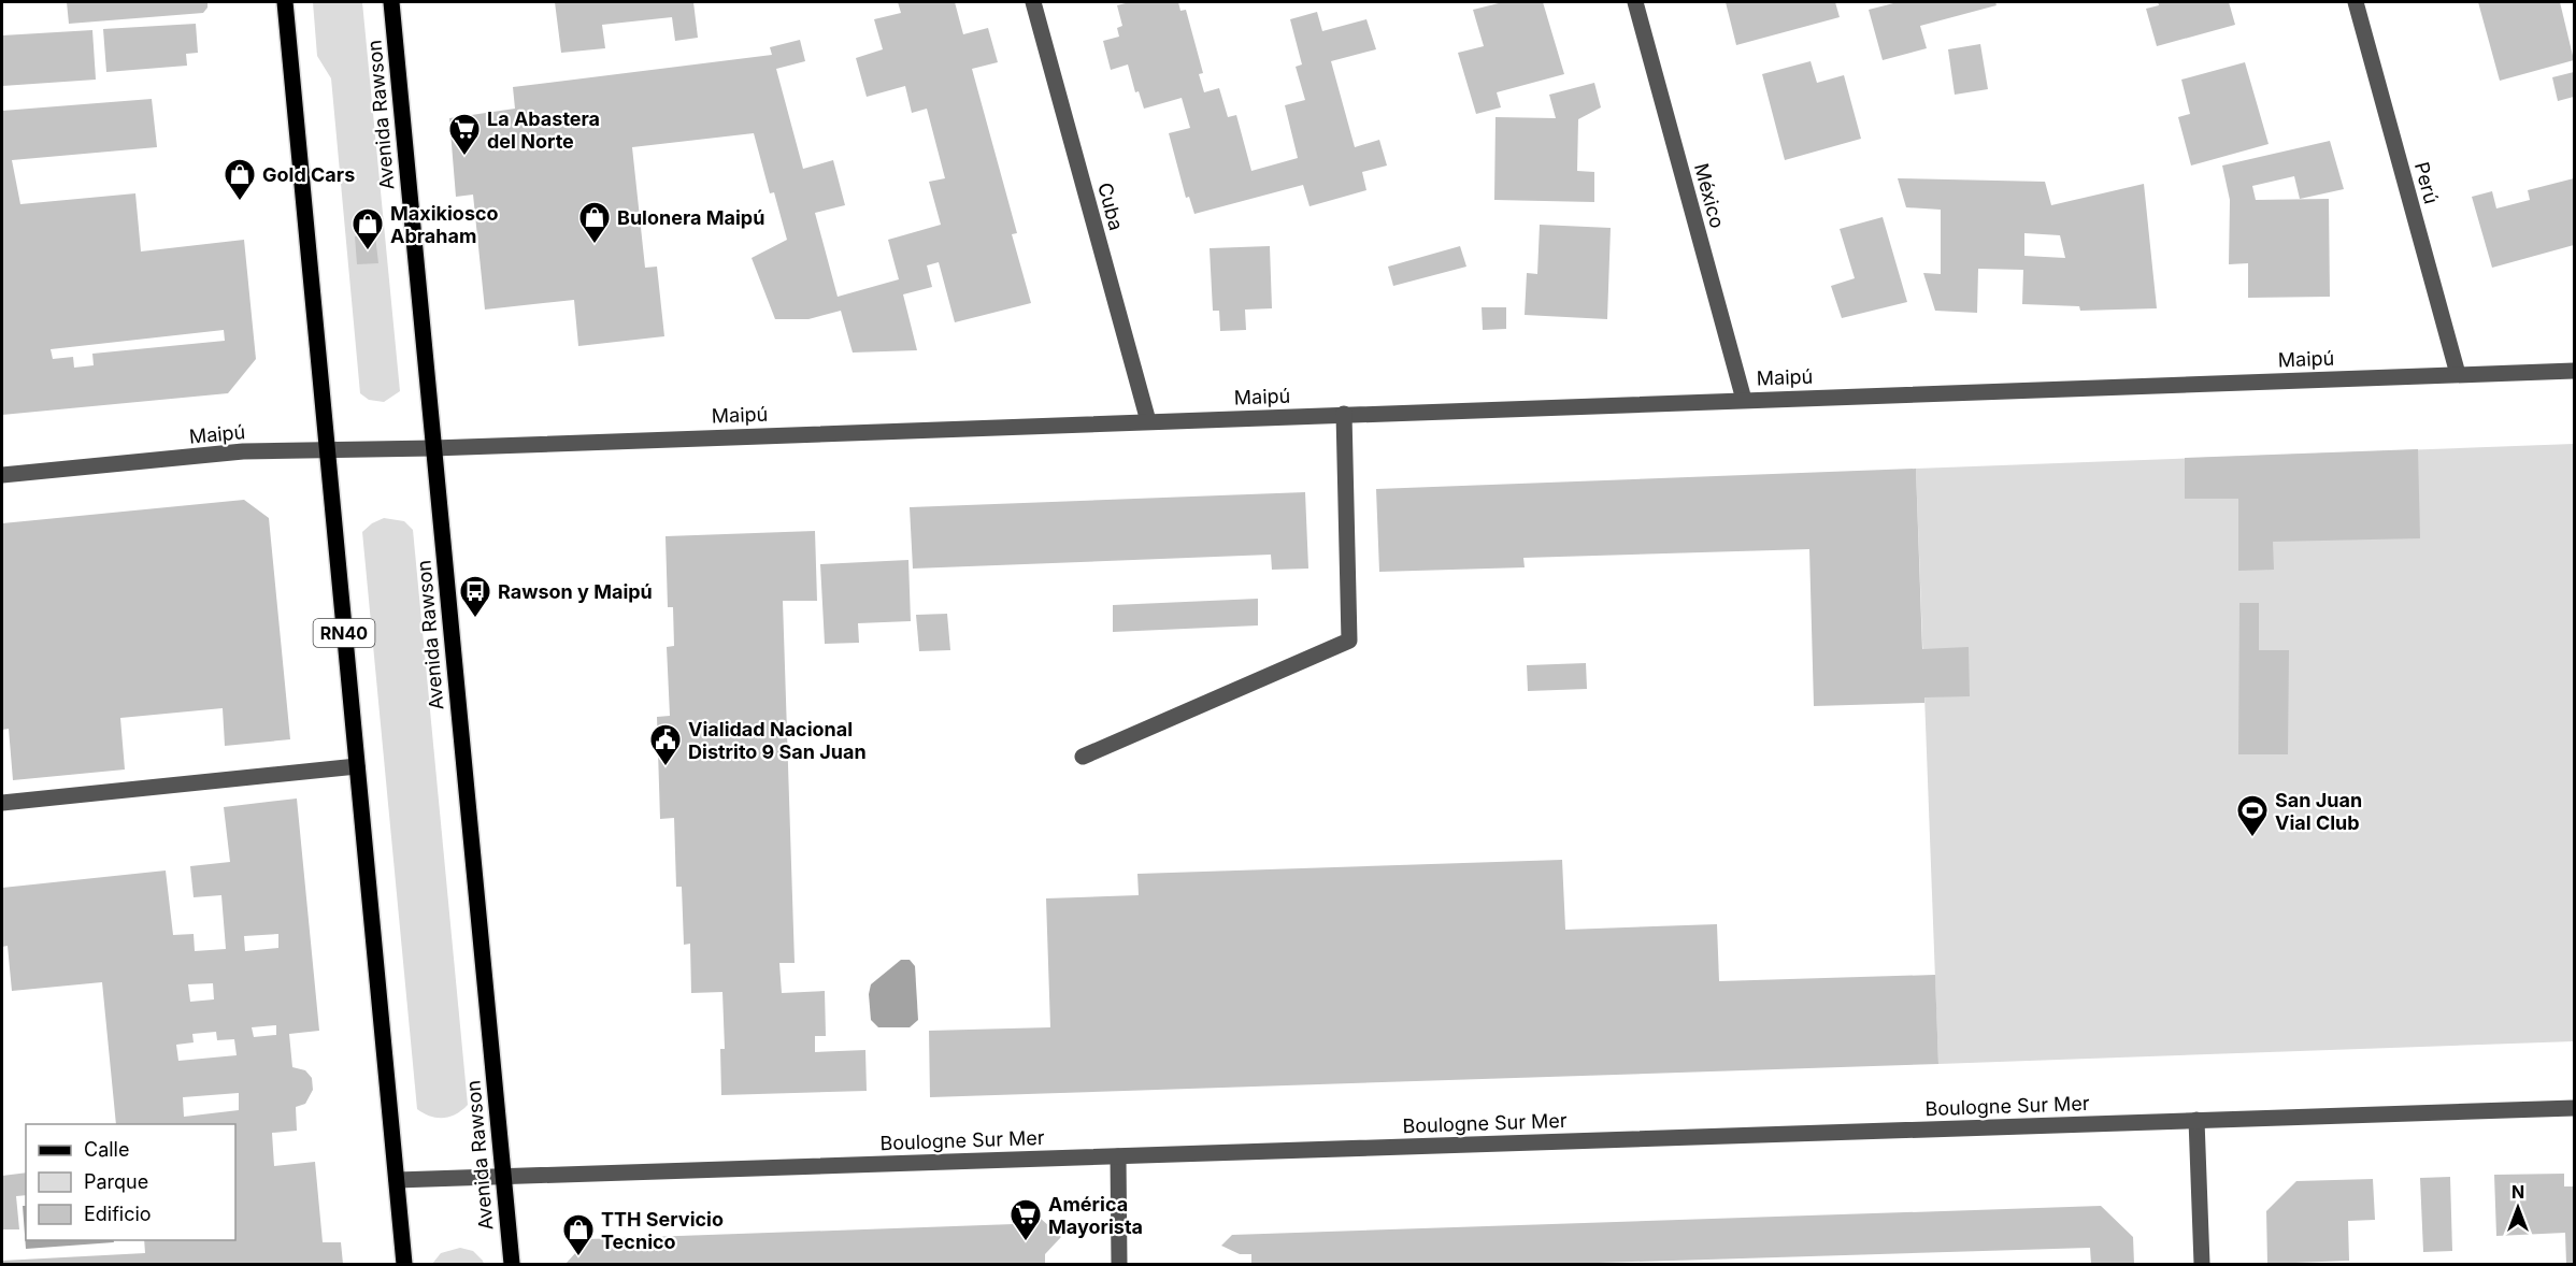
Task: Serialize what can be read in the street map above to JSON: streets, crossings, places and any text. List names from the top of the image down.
{
  "streets": {
    "main road": ["Avenida Rawson", "RN40"],
    "street": [
      "Perú",
      "México",
      "Cuba",
      "Maipú",
      "Boulogne Sur Mer"
    ]
  },
  "crossings": [
    ["Avenida Rawson", "Maipú"],
    ["Avenida Rawson", "Boulogne Sur Mer"],
    ["Perú", "Maipú"],
    ["México", "Maipú"],
    ["Cuba", "Maipú"],
    ["Maipú", "RN40"],
    ["RN40", "Boulogne Sur Mer"]
  ],
  "places": {
    "supermarket": ["La Abastera del Norte", "América Mayorista"],
    "shop": [
      "Gold Cars",
      "Bulonera Maipú",
      "Maxikiosco Abraham",
      "TTH Servicio Tecnico"
    ],
    "bus stop": ["Rawson y Maipú"],
    "public building": ["Vialidad Nacional Distrito 9 San Juan"],
    "sports": ["San Juan Vial Club"]
  },
  "legend": ["Calle", "Parque", "Edificio"],
  "north": "top"
}
